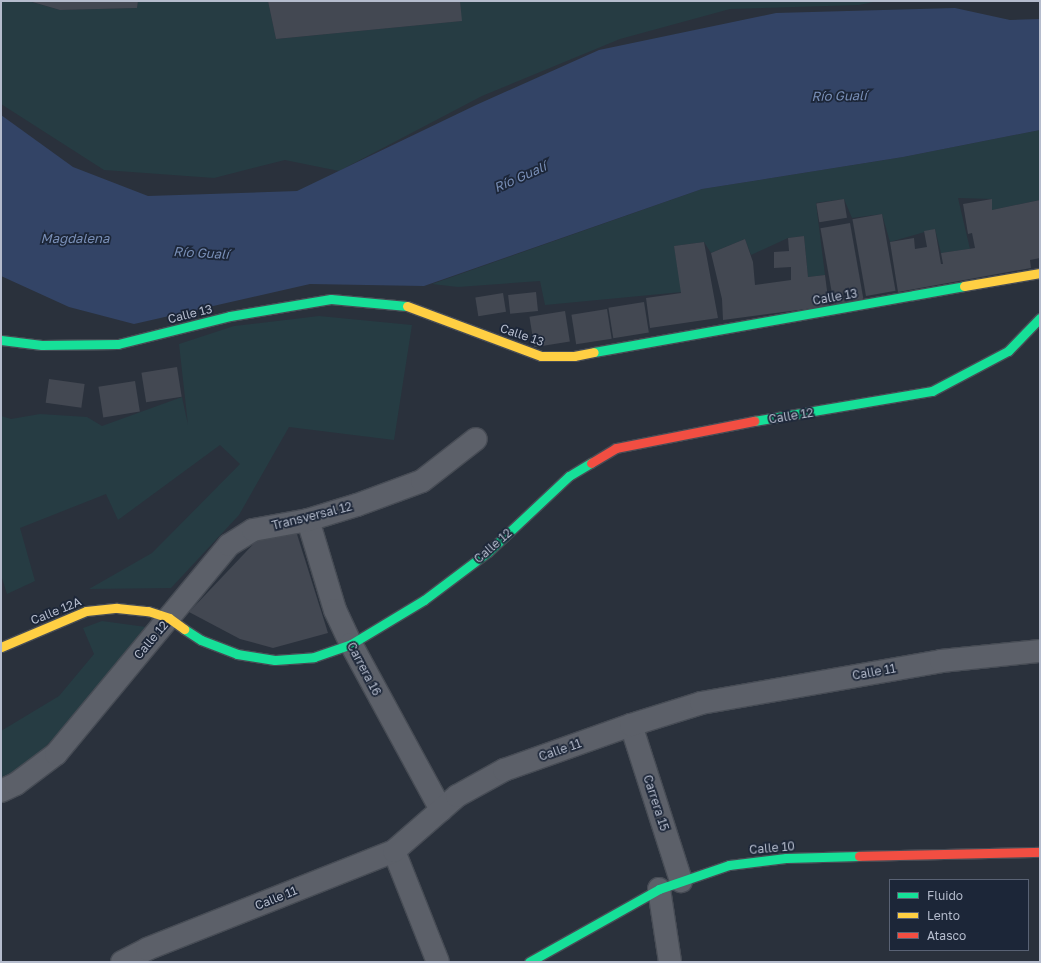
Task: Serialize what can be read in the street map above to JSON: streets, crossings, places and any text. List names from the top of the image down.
{
  "streets": {
    "street": [
      "Calle 13",
      "Calle 12",
      "Transversal 12",
      "Calle 12A",
      "Carrera 16",
      "Calle 11",
      "Carrera 15",
      "Calle 10"
    ]
  },
  "crossings": [
    ["Calle 12", "Transversal 12"],
    ["Calle 12", "Calle 12A"],
    ["Calle 12", "Carrera 16"],
    ["Transversal 12", "Calle 12A"],
    ["Transversal 12", "Carrera 16"],
    ["Carrera 16", "Calle 11"],
    ["Calle 11", "Carrera 15"],
    ["Carrera 15", "Calle 10"]
  ],
  "water": ["Río Gualí", "Magdalena"],
  "legend": ["Fluido", "Lento", "Atasco"]
}
